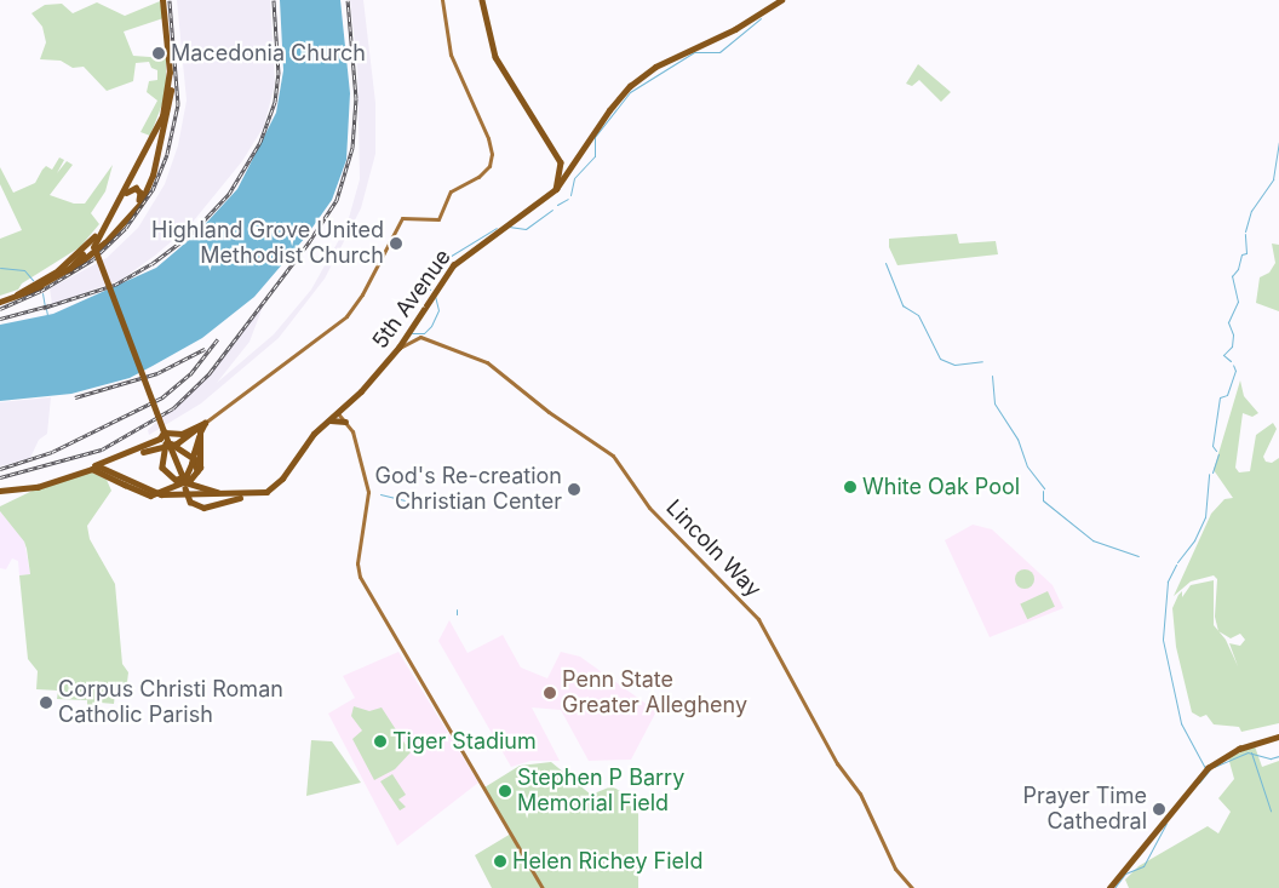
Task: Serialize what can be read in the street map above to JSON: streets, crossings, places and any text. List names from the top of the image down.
{
  "streets": {
    "main road": ["5th Avenue", "Lincoln Way"]
  },
  "crossings": [
    ["5th Avenue", "Lincoln Way"]
  ],
  "places": [
    "Macedonia Church",
    "Highland Grove United Methodist Church",
    "White Oak Pool",
    "God's Re-creation Christian Center",
    "Penn State Greater Allegheny",
    "Corpus Christi Roman Catholic Parish",
    "Tiger Stadium",
    "Stephen P Barry Memorial Field",
    "Prayer Time Cathedral",
    "Helen Richey Field"
  ]
}
